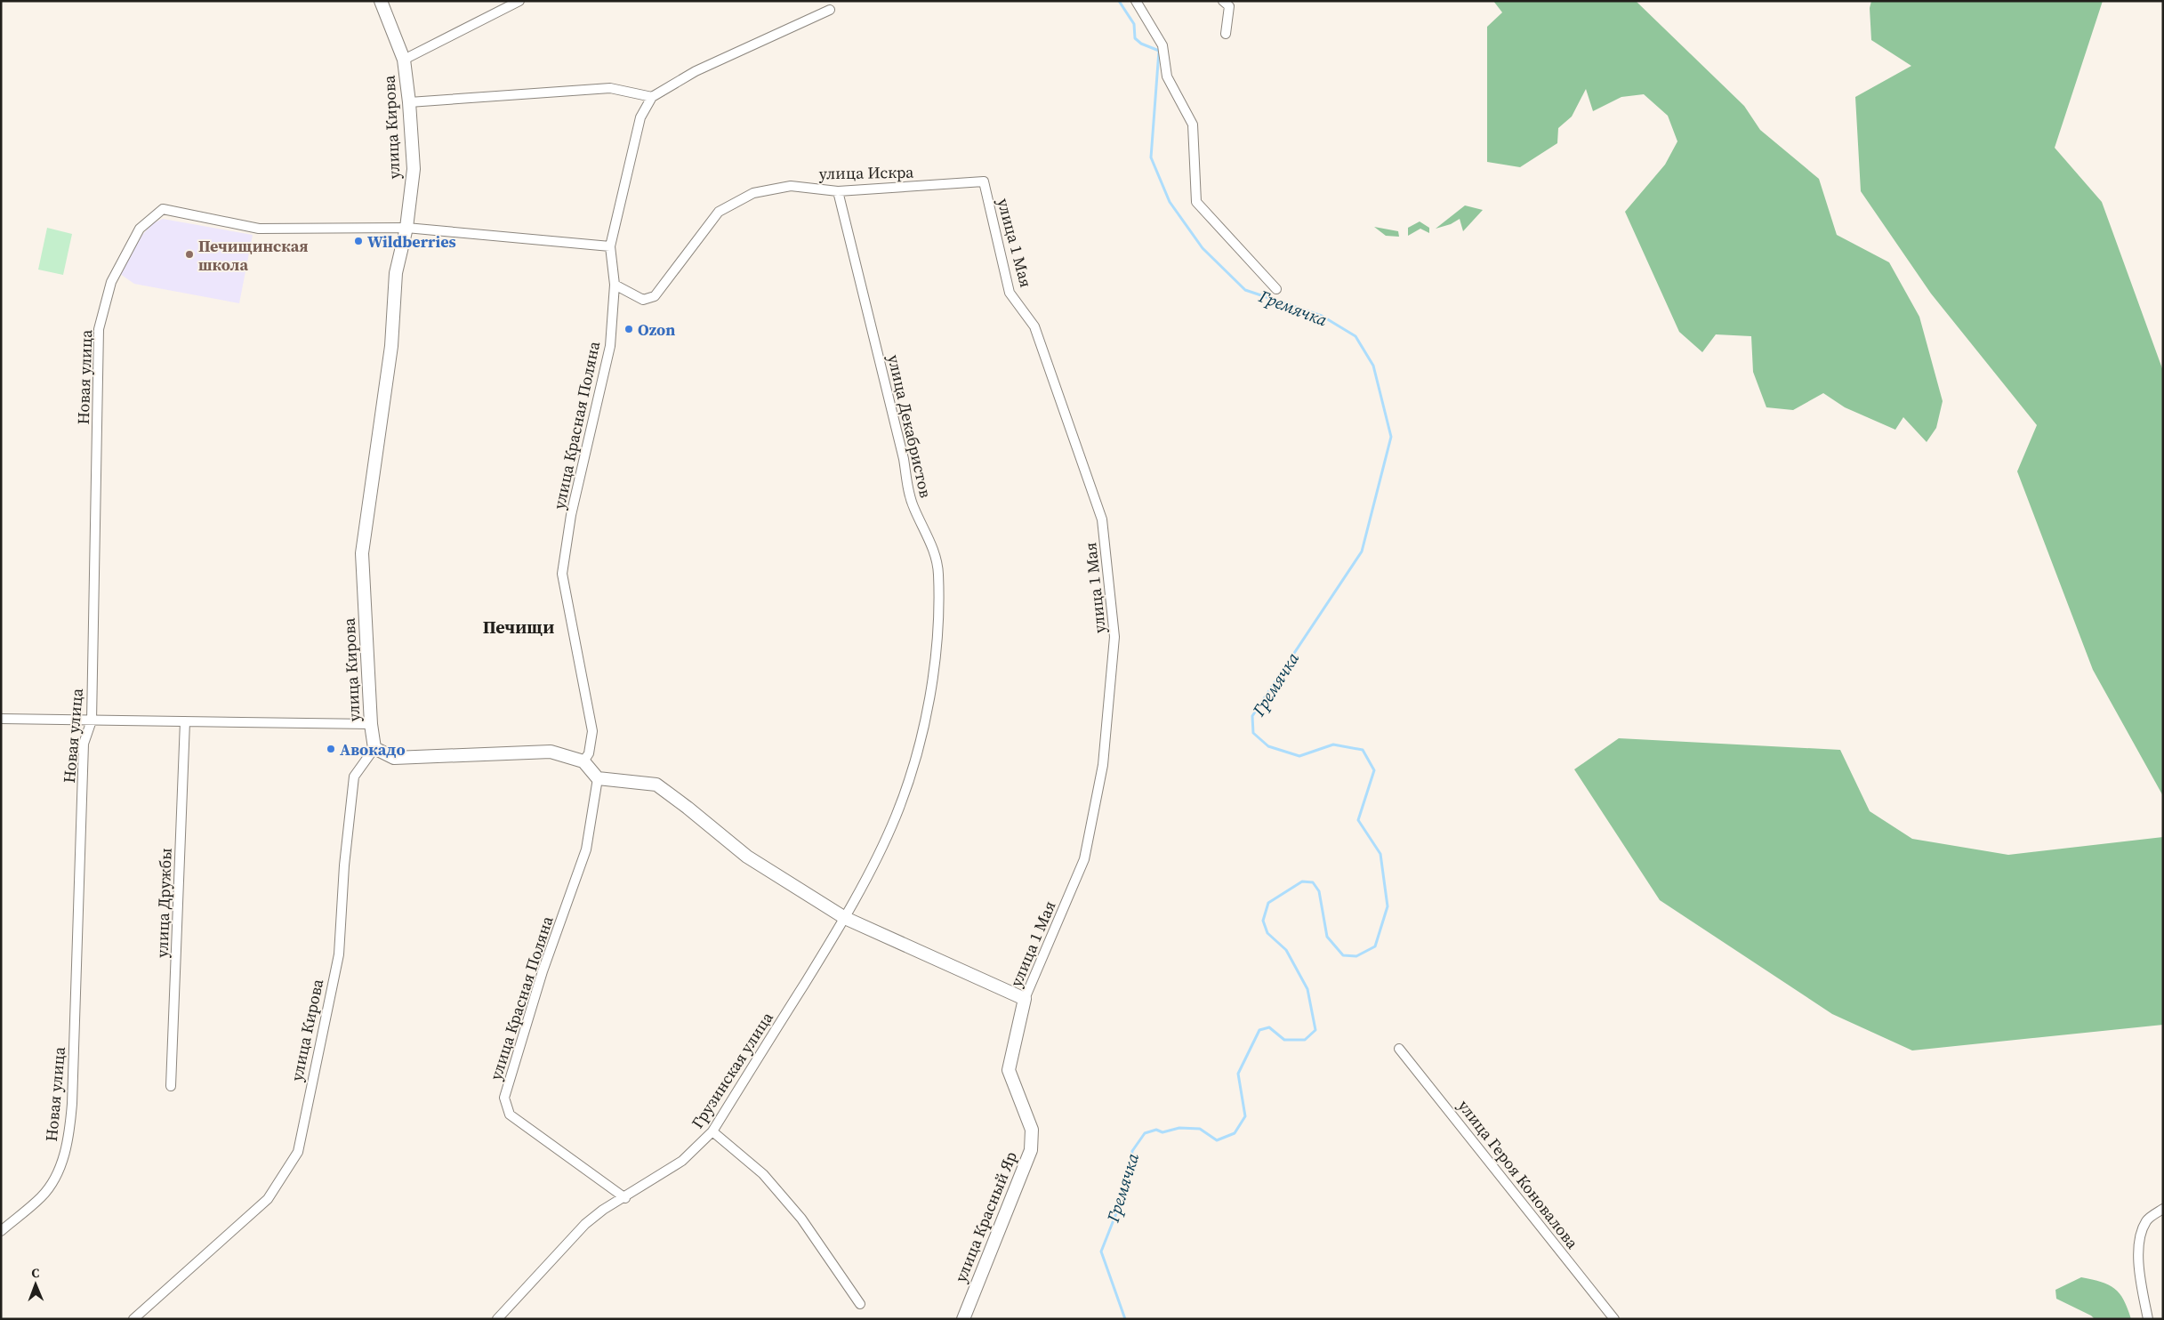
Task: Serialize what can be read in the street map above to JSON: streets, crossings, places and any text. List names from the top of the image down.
{
  "streets": {
    "street": [
      "улица Кирова",
      "улица Искра",
      "улица 1 Мая",
      "Новая улица",
      "улица Красная Поляна",
      "улица Декабристов",
      "улица Дружбы",
      "Грузинская улица",
      "улица Героя Коновалова",
      "улица Красный Яр"
    ]
  },
  "crossings": [
    ["улица Кирова", "Новая улица"],
    ["улица Искра", "улица 1 Мая"],
    ["улица Искра", "улица Красная Поляна"],
    ["улица Искра", "улица Декабристов"],
    ["улица 1 Мая", "улица Красный Яр"],
    ["улица Красная Поляна", "Грузинская улица"],
    ["улица Декабристов", "Грузинская улица"]
  ],
  "districts": ["Печищи"],
  "water": ["Гремячка"],
  "places": [
    "Wildberries",
    "Печищинская школа",
    "Ozon",
    "Авокадо"
  ],
  "north": "top"
}
